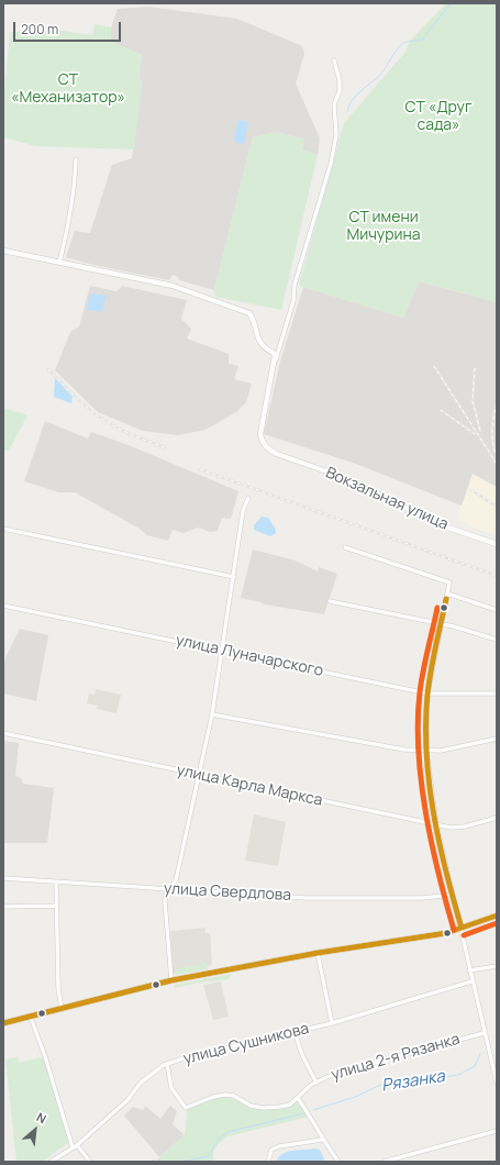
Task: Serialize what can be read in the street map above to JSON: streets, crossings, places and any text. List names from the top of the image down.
{
  "streets": {
    "street": [
      "Вокзальная улица",
      "улица Луначарского",
      "улица Карла Маркса",
      "улица Свердлова",
      "улица Сушникова",
      "улица 2-я Рязанка"
    ]
  },
  "crossings": [
    ["улица Сушникова", "улица 2-я Рязанка"]
  ],
  "water": ["Рязанка"],
  "parks": ["СТ «Механизатор»", "СТ «Друг сада»", "СТ имени Мичурина"],
  "scale_bar": "200 m",
  "north": "top right"
}
